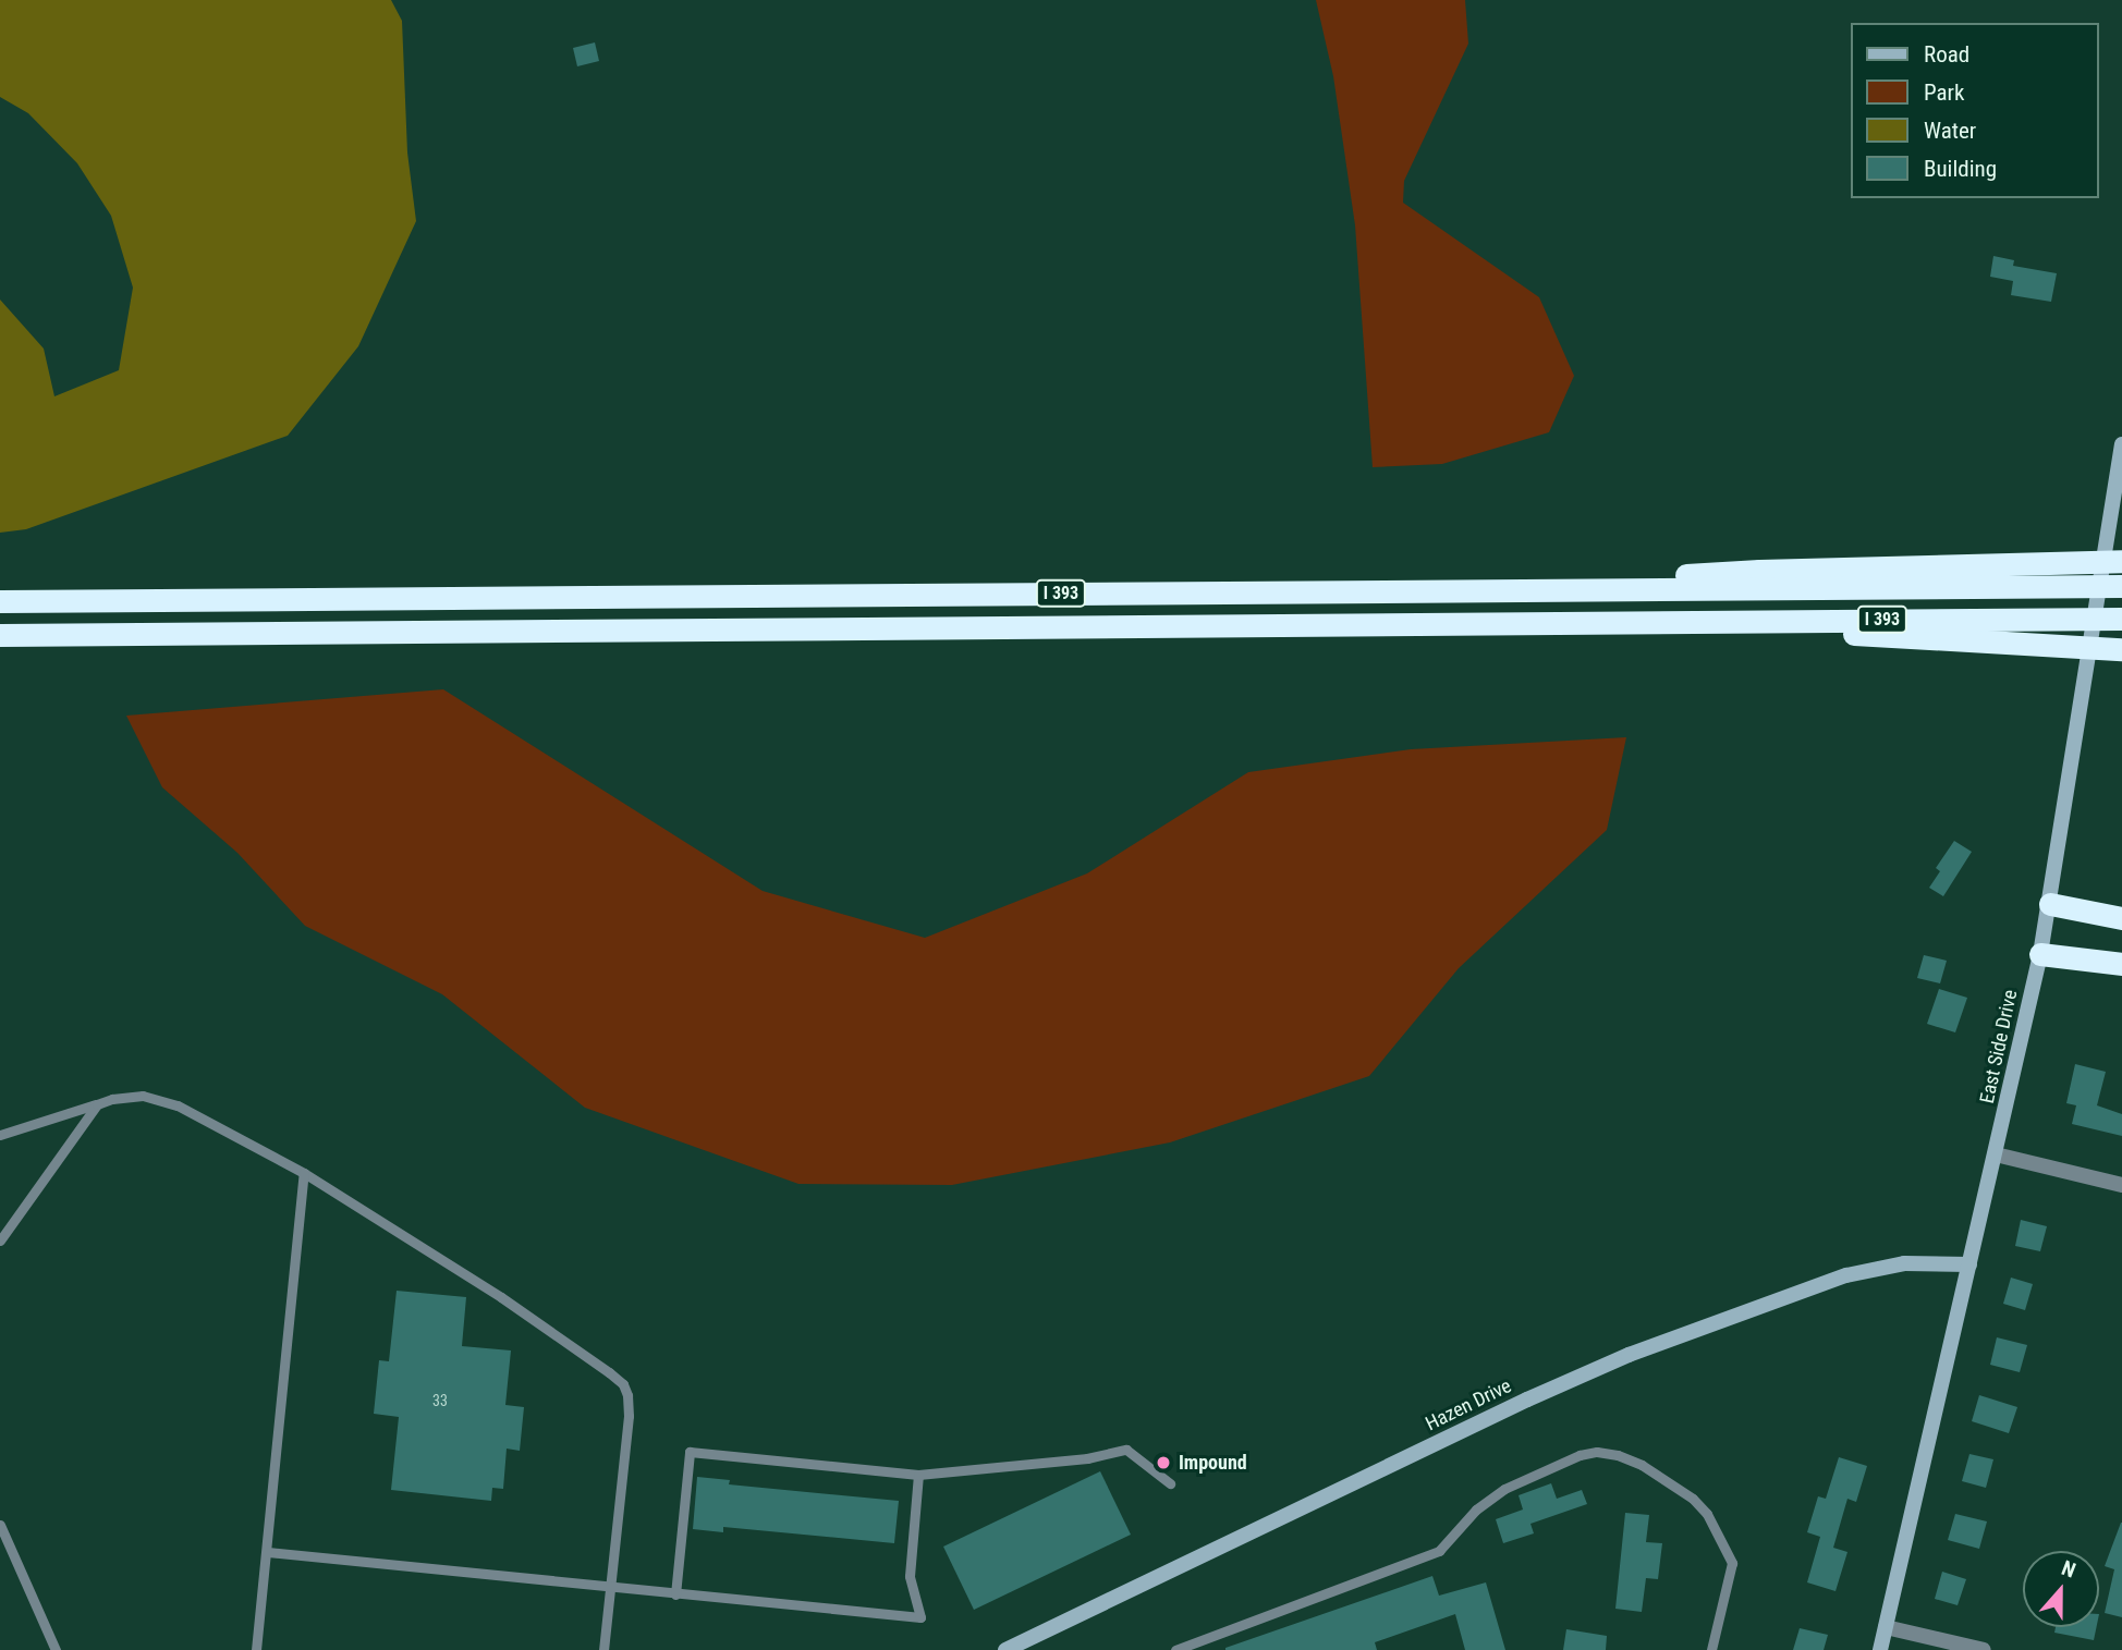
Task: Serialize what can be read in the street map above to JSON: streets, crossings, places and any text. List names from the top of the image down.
{
  "streets": {
    "highway": ["I 393"],
    "main road": ["East Side Drive", "Hazen Drive"]
  },
  "crossings": [
    ["East Side Drive", "Hazen Drive"]
  ],
  "places": ["Impound"],
  "house_numbers": ["33"],
  "legend": [
    "Road",
    "Park",
    "Water",
    "Building"
  ],
  "north": "top"
}
